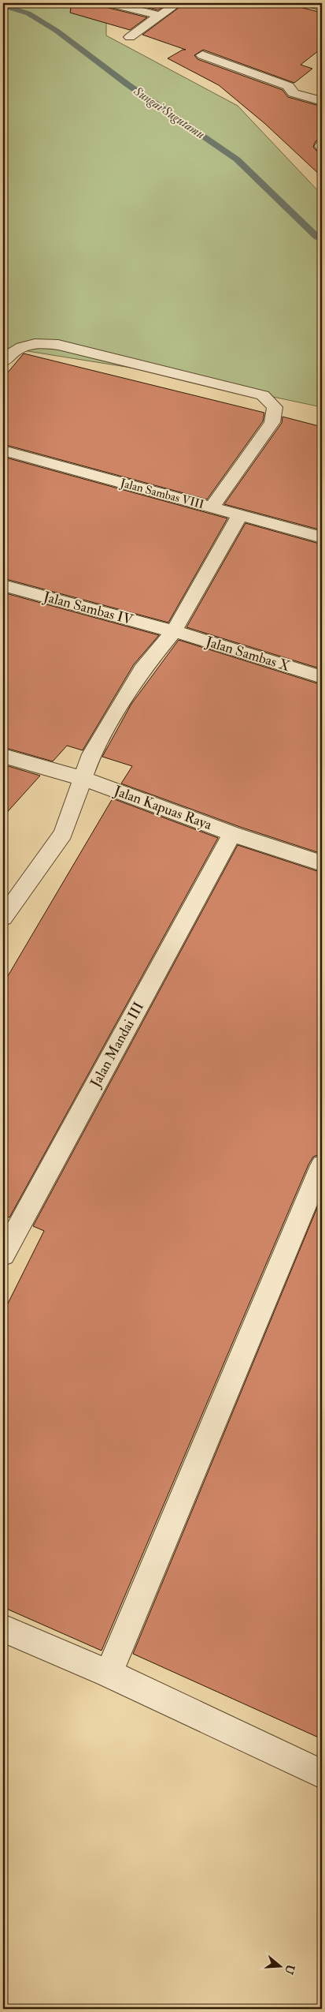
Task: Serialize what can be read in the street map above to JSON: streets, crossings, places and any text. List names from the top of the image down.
{
  "streets": {
    "street": [
      "Jalan Sambas VIII",
      "Jalan Sambas IV",
      "Jalan Sambas X",
      "Jalan Kapuas Raya",
      "Jalan Mandai III"
    ]
  },
  "crossings": [
    ["Jalan Sambas IV", "Jalan Sambas X"],
    ["Jalan Kapuas Raya", "Jalan Mandai III"]
  ],
  "water": ["Sungai Sugutamu"],
  "north": "right"
}
